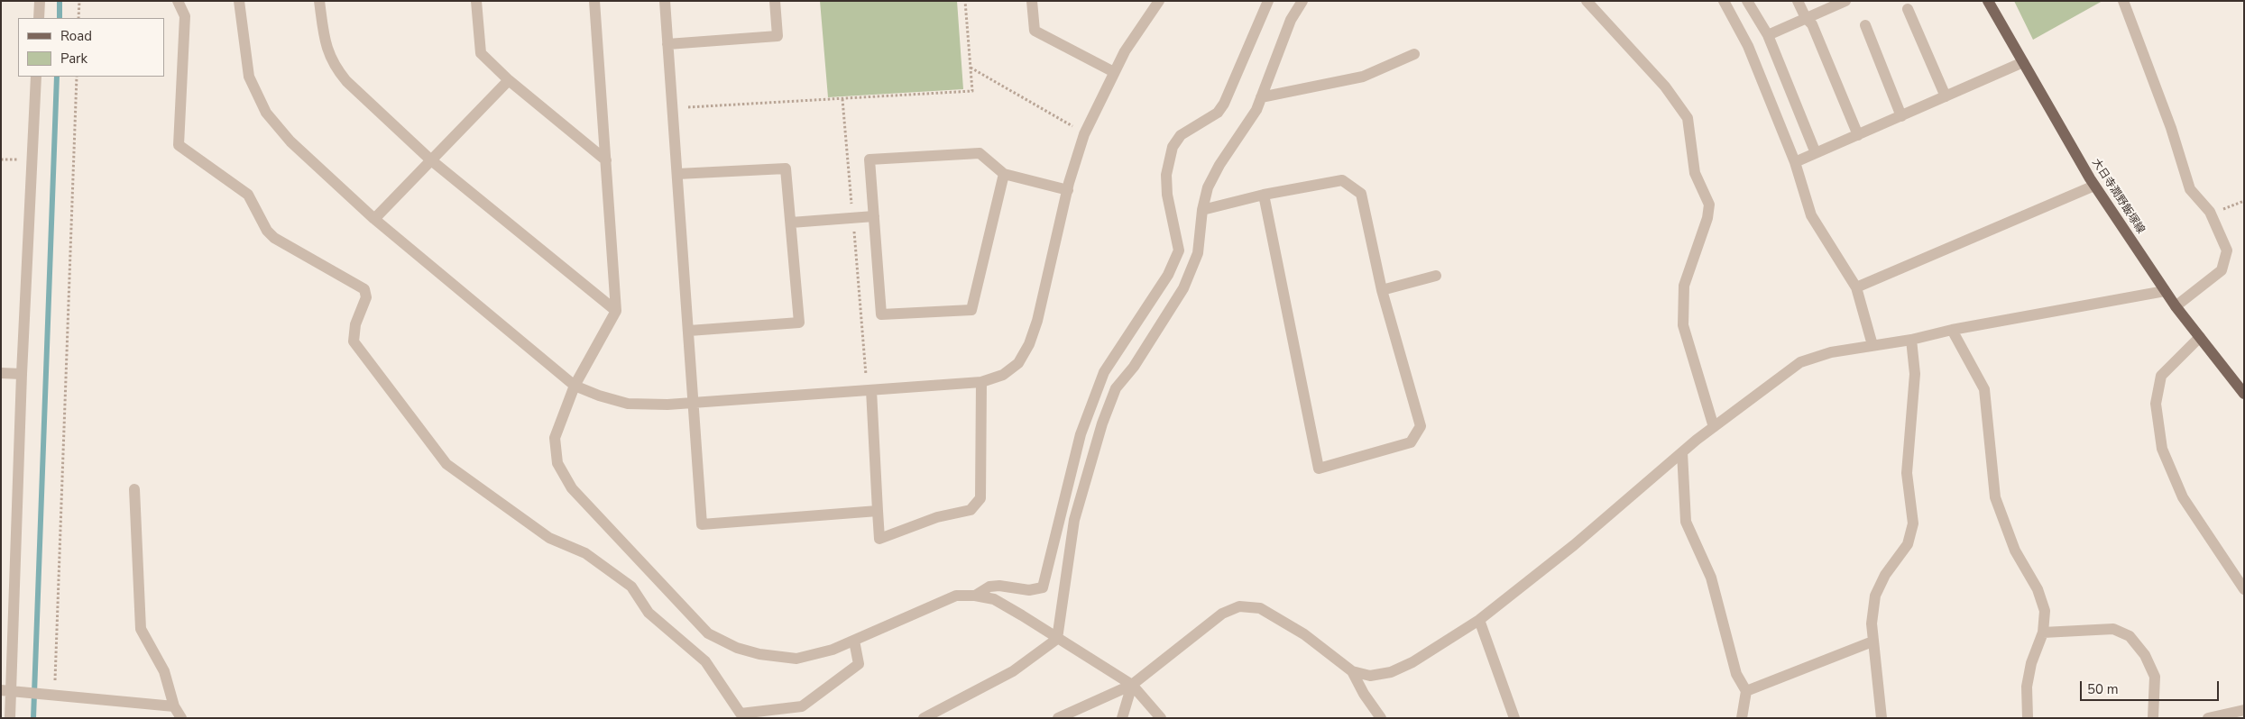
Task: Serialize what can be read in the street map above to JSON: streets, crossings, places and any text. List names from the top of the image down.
{
  "streets": {
    "main road": ["大日寺潤野飯塚線"]
  },
  "legend": ["Road", "Park"],
  "scale_bar": "50 m"
}
